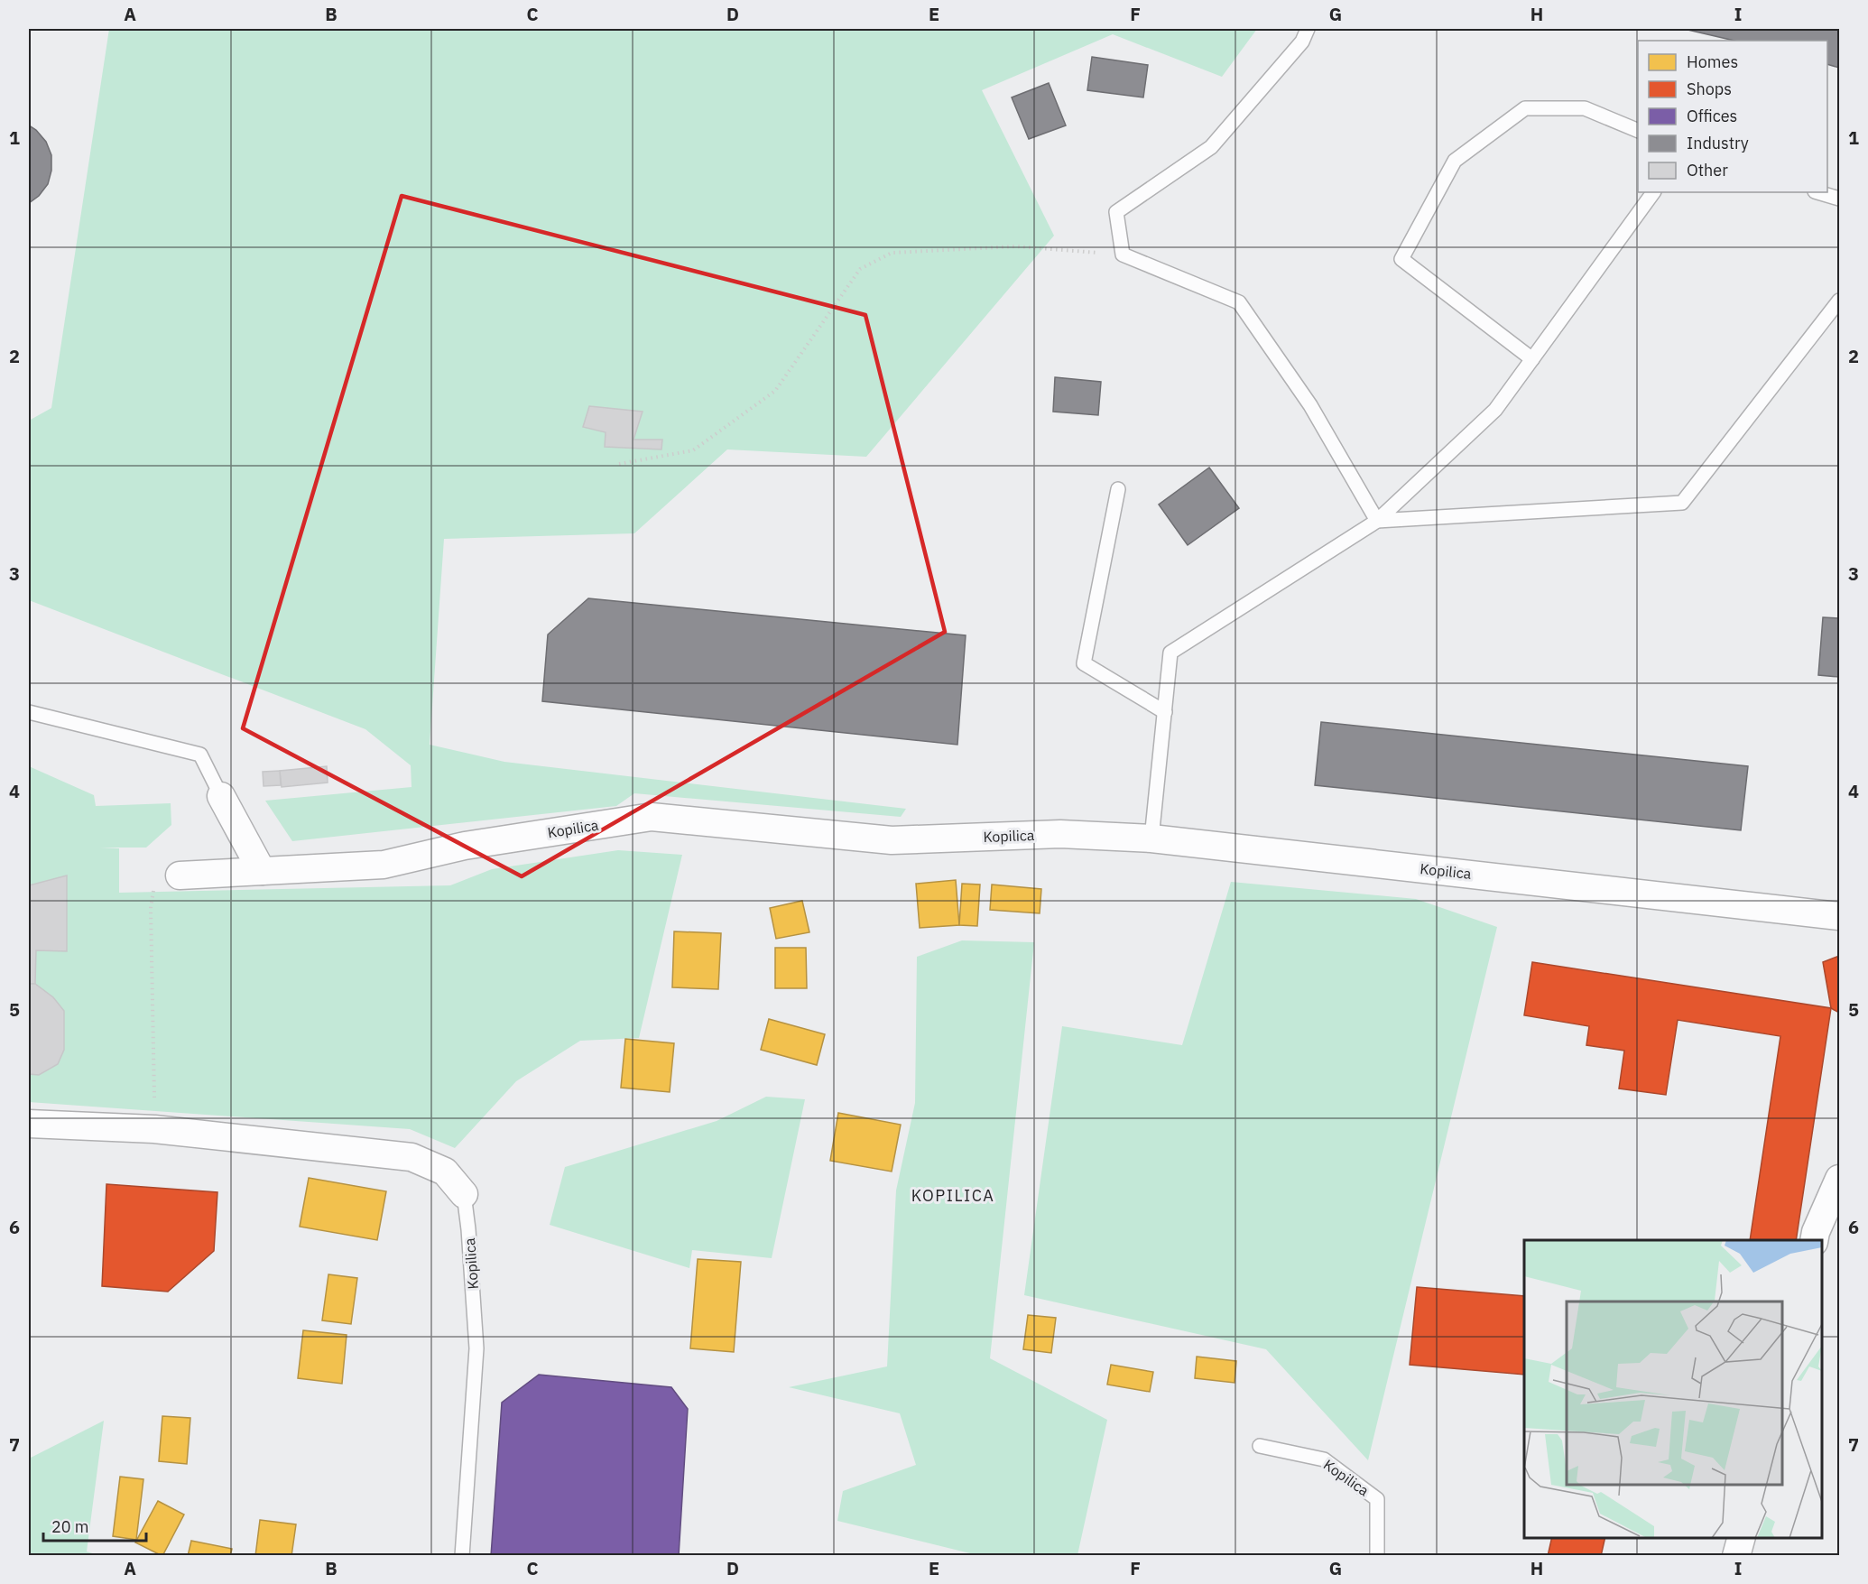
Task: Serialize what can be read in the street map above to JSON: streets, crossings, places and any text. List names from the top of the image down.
{
  "streets": {
    "street": ["Kopilica"]
  },
  "districts": ["KOPILICA"],
  "legend": [
    "Homes",
    "Shops",
    "Offices",
    "Industry",
    "Other"
  ],
  "scale_bar": "20 m",
  "grid": {
    "columns": [
      "A",
      "B",
      "C",
      "D",
      "E",
      "F",
      "G",
      "H",
      "I"
    ],
    "rows": [
      "1",
      "2",
      "3",
      "4",
      "5",
      "6",
      "7"
    ]
  }
}
